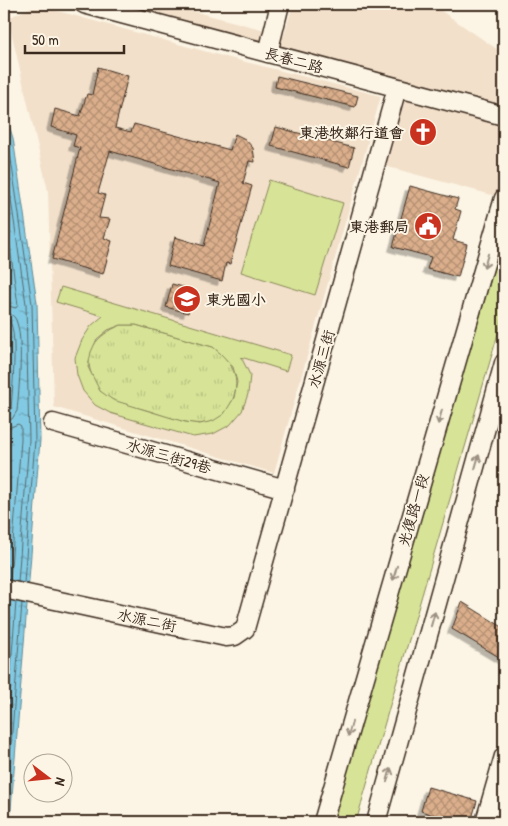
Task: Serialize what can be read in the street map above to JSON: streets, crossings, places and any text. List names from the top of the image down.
{
  "streets": {
    "street": [
      "長春二路",
      "水源三街",
      "水源三街29巷",
      "光復路一段",
      "水源二街"
    ]
  },
  "crossings": [
    ["長春二路", "水源三街"],
    ["水源三街", "水源三街29巷"],
    ["水源三街", "水源二街"]
  ],
  "places": {
    "church": ["東港牧鄰行道會"],
    "public building": ["東港郵局"],
    "school or university": ["東光國小"]
  },
  "scale_bar": "50 m",
  "north": "right"
}
